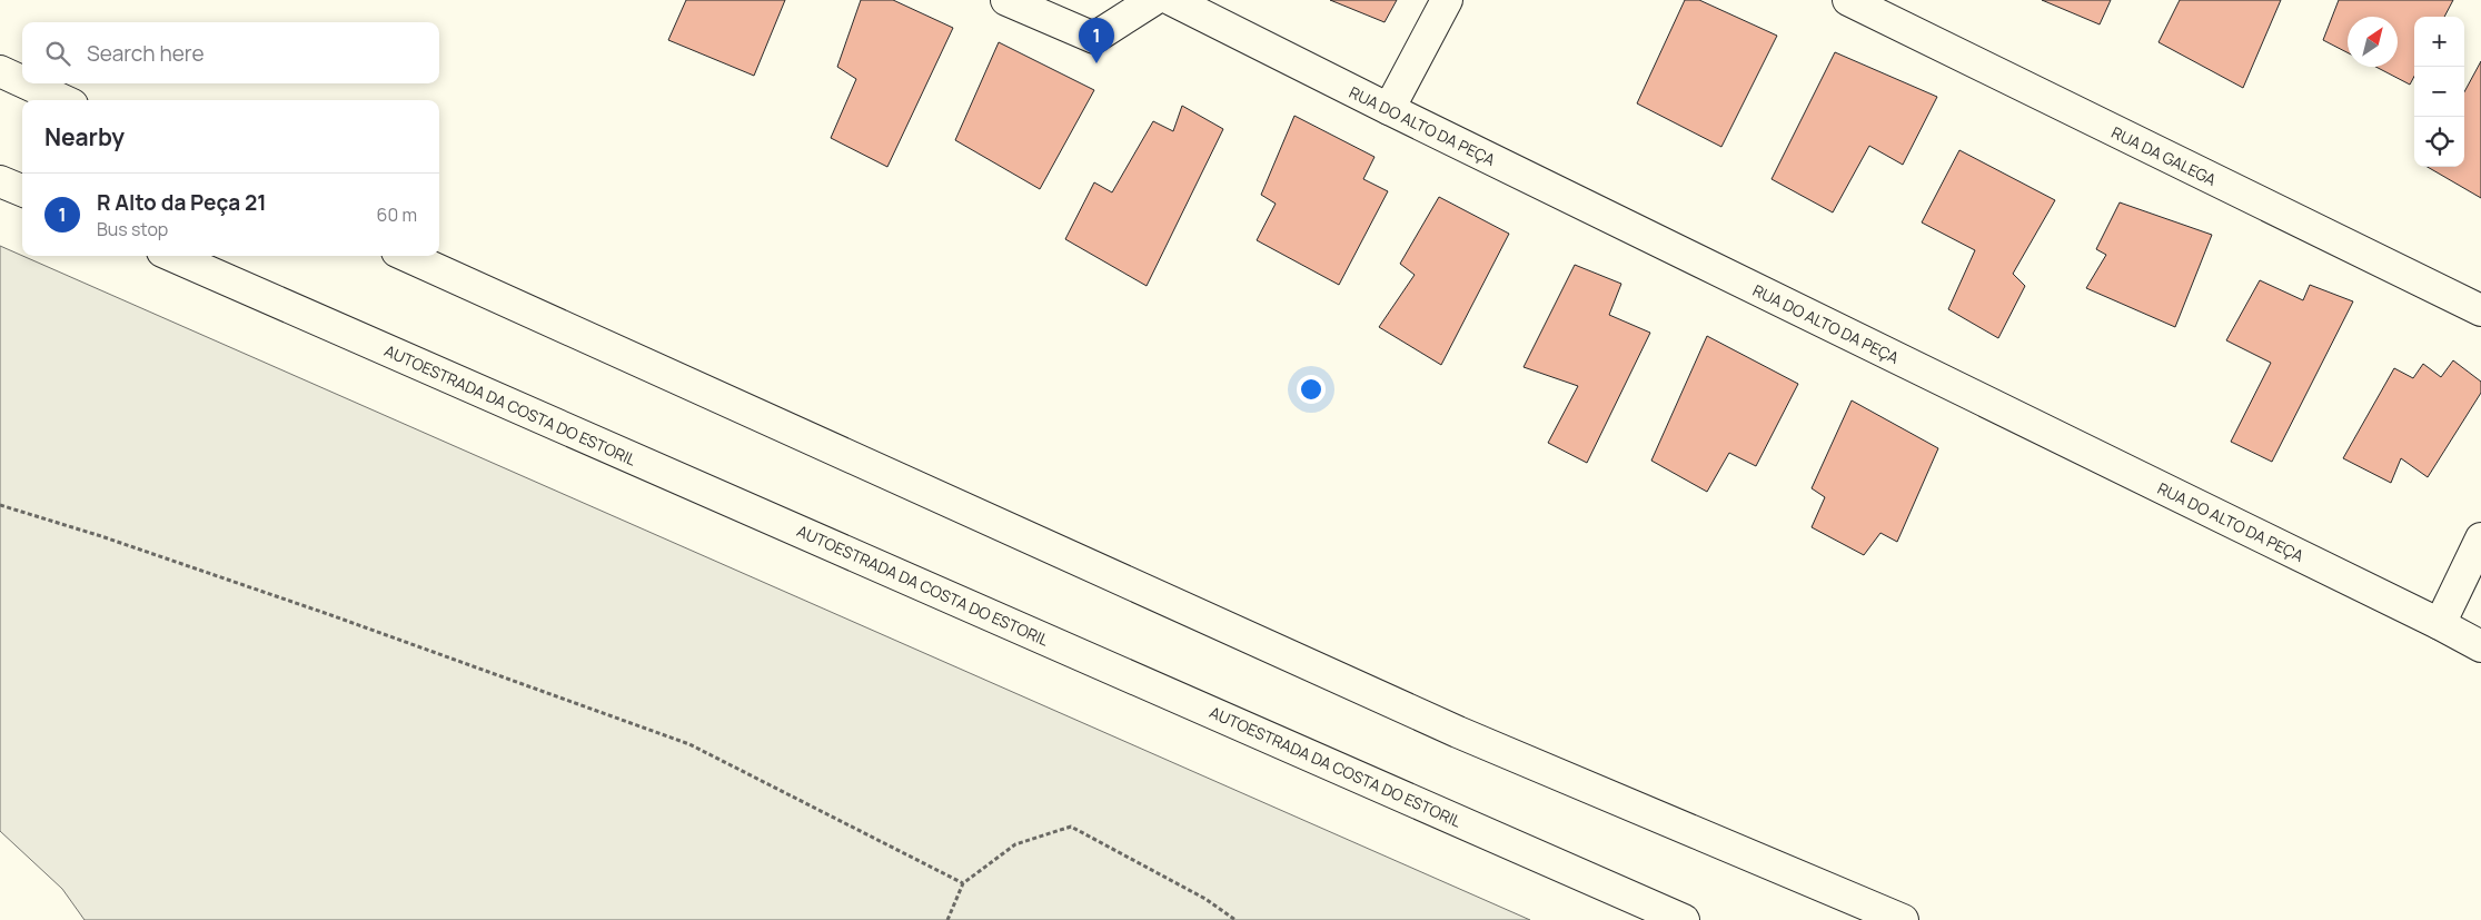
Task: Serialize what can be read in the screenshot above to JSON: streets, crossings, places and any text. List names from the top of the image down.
{
  "streets": {
    "main road": ["RUA DO ALTO DA PEÇA", "RUA DA GALEGA", "AUTOESTRADA DA COSTA DO ESTORIL"]
  },
  "north": "top right",
  "page": {
    "map_buttons": ["+", "−"],
    "pins": "1",
    "search": "Search here",
    "heading": "Nearby",
    "list": [
      {
        "mark": "1",
        "name": "R Alto da Peça 21",
        "note": "Bus stop",
        "value": "60 m"
      }
    ]
  }
}
